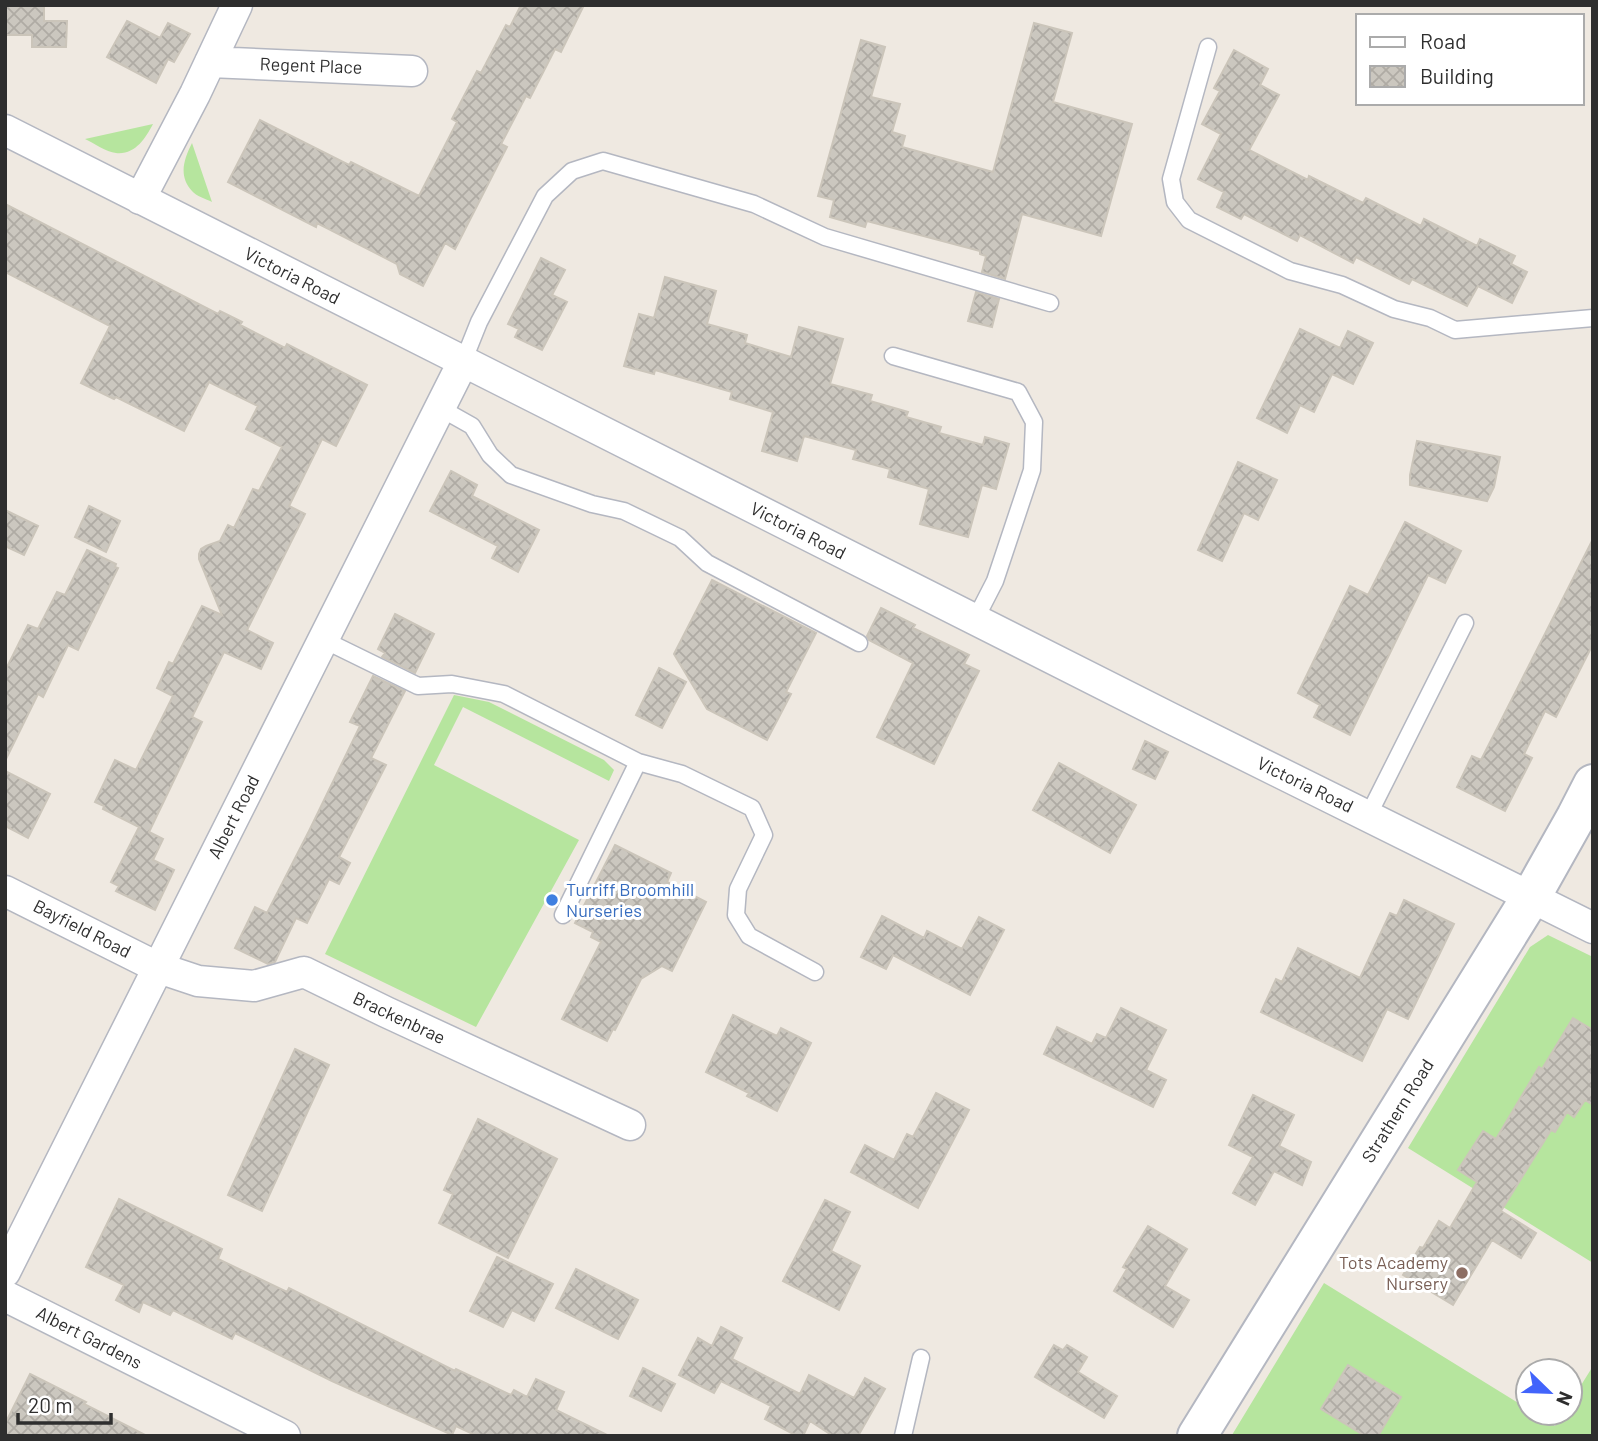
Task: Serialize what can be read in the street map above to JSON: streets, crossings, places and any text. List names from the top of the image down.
{
  "streets": {
    "street": [
      "Regent Place",
      "Victoria Road",
      "Albert Road",
      "Bayfield Road",
      "Brackenbrae",
      "Strathern Road",
      "Albert Gardens"
    ]
  },
  "crossings": [
    ["Victoria Road", "Albert Road"],
    ["Victoria Road", "Strathern Road"],
    ["Albert Road", "Bayfield Road"],
    ["Albert Road", "Brackenbrae"],
    ["Bayfield Road", "Brackenbrae"]
  ],
  "places": ["Turriff Broomhill Nurseries", "Tots Academy Nursery"],
  "legend": ["Road", "Building"],
  "scale_bar": "20 m",
  "north": "bottom right"
}
